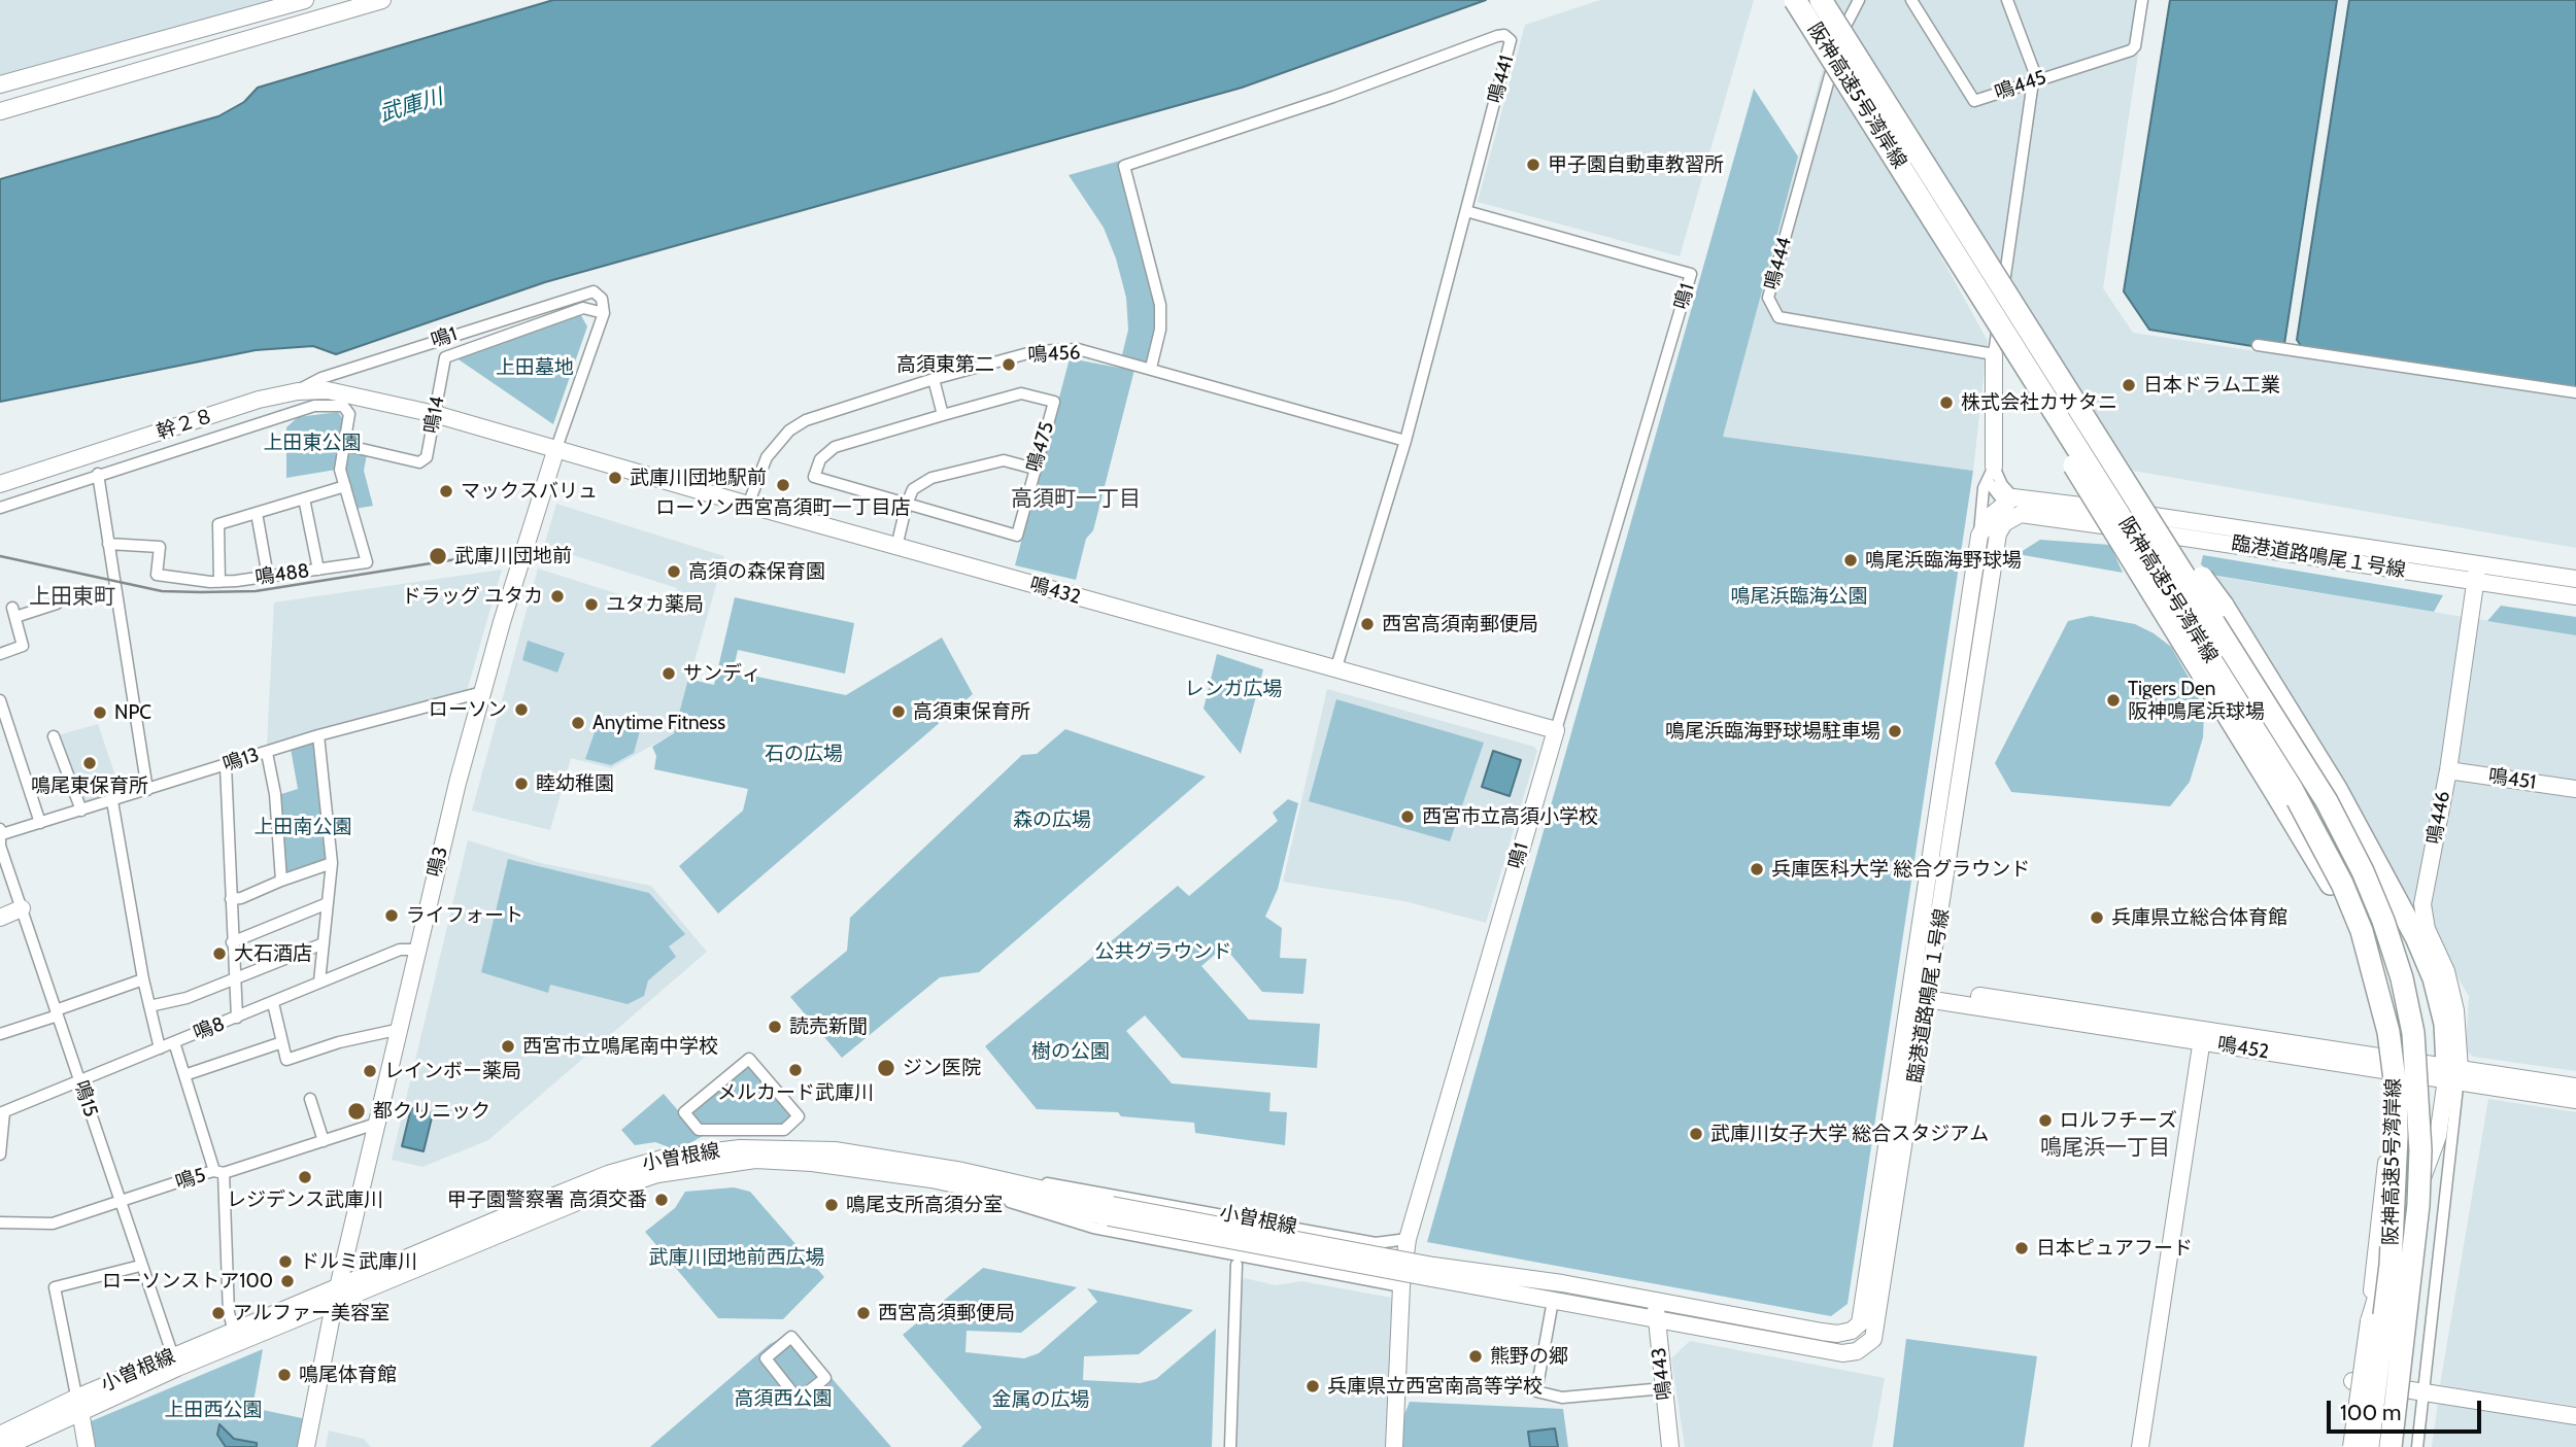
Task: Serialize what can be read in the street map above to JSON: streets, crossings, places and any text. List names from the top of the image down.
{
  "streets": {
    "highway": ["阪神高速5号湾岸線"],
    "street": [
      "鳴441",
      "鳴445",
      "鳴444",
      "鳴1",
      "鳴456",
      "鳴14",
      "幹２８",
      "鳴475",
      "臨港道路鳴尾１号線",
      "鳴488",
      "鳴432",
      "鳴13",
      "鳴451",
      "鳴446",
      "鳴3",
      "鳴8",
      "鳴452",
      "鳴15",
      "小曽根線",
      "鳴5",
      "鳴443"
    ]
  },
  "crossings": [
    ["鳴441", "鳴1"],
    ["鳴441", "鳴456"],
    ["鳴441", "鳴432"],
    ["鳴1", "鳴14"],
    ["鳴1", "幹２８"],
    ["鳴1", "鳴432"],
    ["鳴1", "鳴3"],
    ["鳴1", "小曽根線"],
    ["鳴456", "鳴432"],
    ["鳴14", "幹２８"],
    ["鳴14", "鳴488"],
    ["鳴14", "鳴432"],
    ["鳴14", "鳴3"],
    ["幹２８", "鳴432"],
    ["臨港道路鳴尾１号線", "鳴446"],
    ["臨港道路鳴尾１号線", "鳴452"],
    ["臨港道路鳴尾１号線", "鳴443"],
    ["鳴432", "鳴3"],
    ["鳴13", "鳴3"],
    ["鳴13", "鳴15"],
    ["鳴451", "鳴446"],
    ["鳴446", "鳴452"],
    ["鳴3", "鳴8"],
    ["鳴3", "小曽根線"],
    ["鳴3", "鳴5"],
    ["鳴8", "鳴15"],
    ["鳴15", "小曽根線"],
    ["鳴15", "鳴5"]
  ],
  "districts": ["高須町一丁目", "上田東町", "鳴尾浜一丁目"],
  "water": ["武庫川"],
  "parks": [
    "上田墓地",
    "上田東公園",
    "鳴尾浜臨海公園",
    "レンガ広場",
    "石の広場",
    "森の広場",
    "上田南公園",
    "公共グラウンド",
    "樹の公園",
    "武庫川団地前西広場",
    "高須西公園",
    "金属の広場",
    "上田西公園"
  ],
  "places": [
    "甲子園自動車教習所",
    "高須東第二",
    "日本ドラム工業",
    "株式会社カサタニ",
    "武庫川団地駅前",
    "ローソン西宮高須町一丁目店",
    "マックスバリュ",
    "武庫川団地前",
    "鳴尾浜臨海野球場",
    "高須の森保育園",
    "ドラッグ ユタカ",
    "ユタカ薬局",
    "西宮高須南郵便局",
    "サンディ",
    "Tigers Den 阪神鳴尾浜球場",
    "ローソン",
    "高須東保育所",
    "NPC",
    "Anytime Fitness",
    "鳴尾浜臨海野球場駐車場",
    "鳴尾東保育所",
    "睦幼稚園",
    "西宮市立高須小学校",
    "兵庫医科大学 総合グラウンド",
    "ライフォート",
    "兵庫県立総合体育館",
    "大石酒店",
    "読売新聞",
    "西宮市立鳴尾南中学校",
    "ジン医院",
    "メルカード武庫川",
    "レインボー薬局",
    "都クリニック",
    "ロルフチーズ",
    "武庫川女子大学 総合スタジアム",
    "レジデンス武庫川",
    "甲子園警察署 高須交番",
    "鳴尾支所高須分室",
    "日本ピュアフード",
    "ドルミ武庫川",
    "ローソンストア100",
    "アルファー美容室",
    "西宮高須郵便局",
    "熊野の郷",
    "鳴尾体育館",
    "兵庫県立西宮南高等学校"
  ],
  "scale_bar": "100 m"
}
